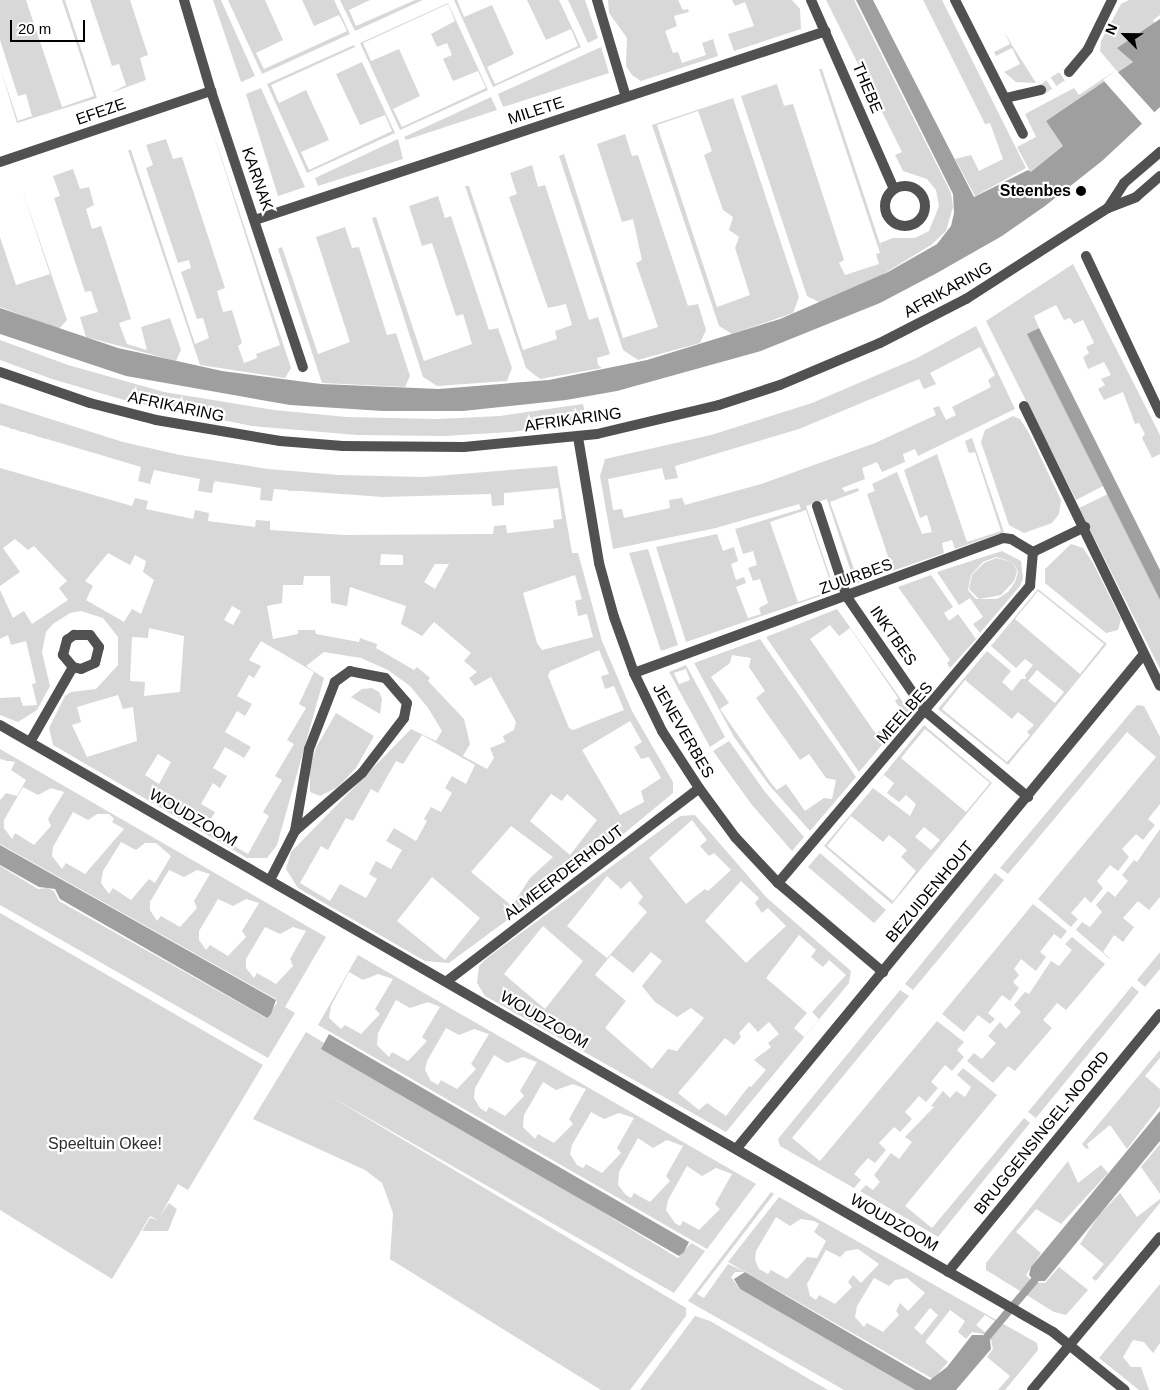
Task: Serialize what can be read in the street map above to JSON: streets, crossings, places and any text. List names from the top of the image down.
{
  "streets": {
    "street": [
      "THEBE",
      "MILETE",
      "EFEZE",
      "KARNAK",
      "AFRIKARING",
      "ZUURBES",
      "INKTBES",
      "MEELBES",
      "JENEVERBES",
      "WOUDZOOM",
      "ALMEERDERHOUT",
      "BEZUIDENHOUT",
      "BRUGGENSINGEL-NOORD"
    ]
  },
  "crossings": [
    ["THEBE", "MILETE"],
    ["MILETE", "KARNAK"],
    ["EFEZE", "KARNAK"],
    ["AFRIKARING", "JENEVERBES"],
    ["ZUURBES", "INKTBES"],
    ["ZUURBES", "MEELBES"],
    ["ZUURBES", "JENEVERBES"],
    ["INKTBES", "MEELBES"],
    ["INKTBES", "BEZUIDENHOUT"],
    ["MEELBES", "JENEVERBES"],
    ["JENEVERBES", "ALMEERDERHOUT"],
    ["JENEVERBES", "BEZUIDENHOUT"],
    ["WOUDZOOM", "ALMEERDERHOUT"],
    ["WOUDZOOM", "BEZUIDENHOUT"],
    ["WOUDZOOM", "BRUGGENSINGEL-NOORD"]
  ],
  "parks": ["Speeltuin Okee!"],
  "places": ["Steenbes"],
  "scale_bar": "20 m",
  "north": "top left"
}
